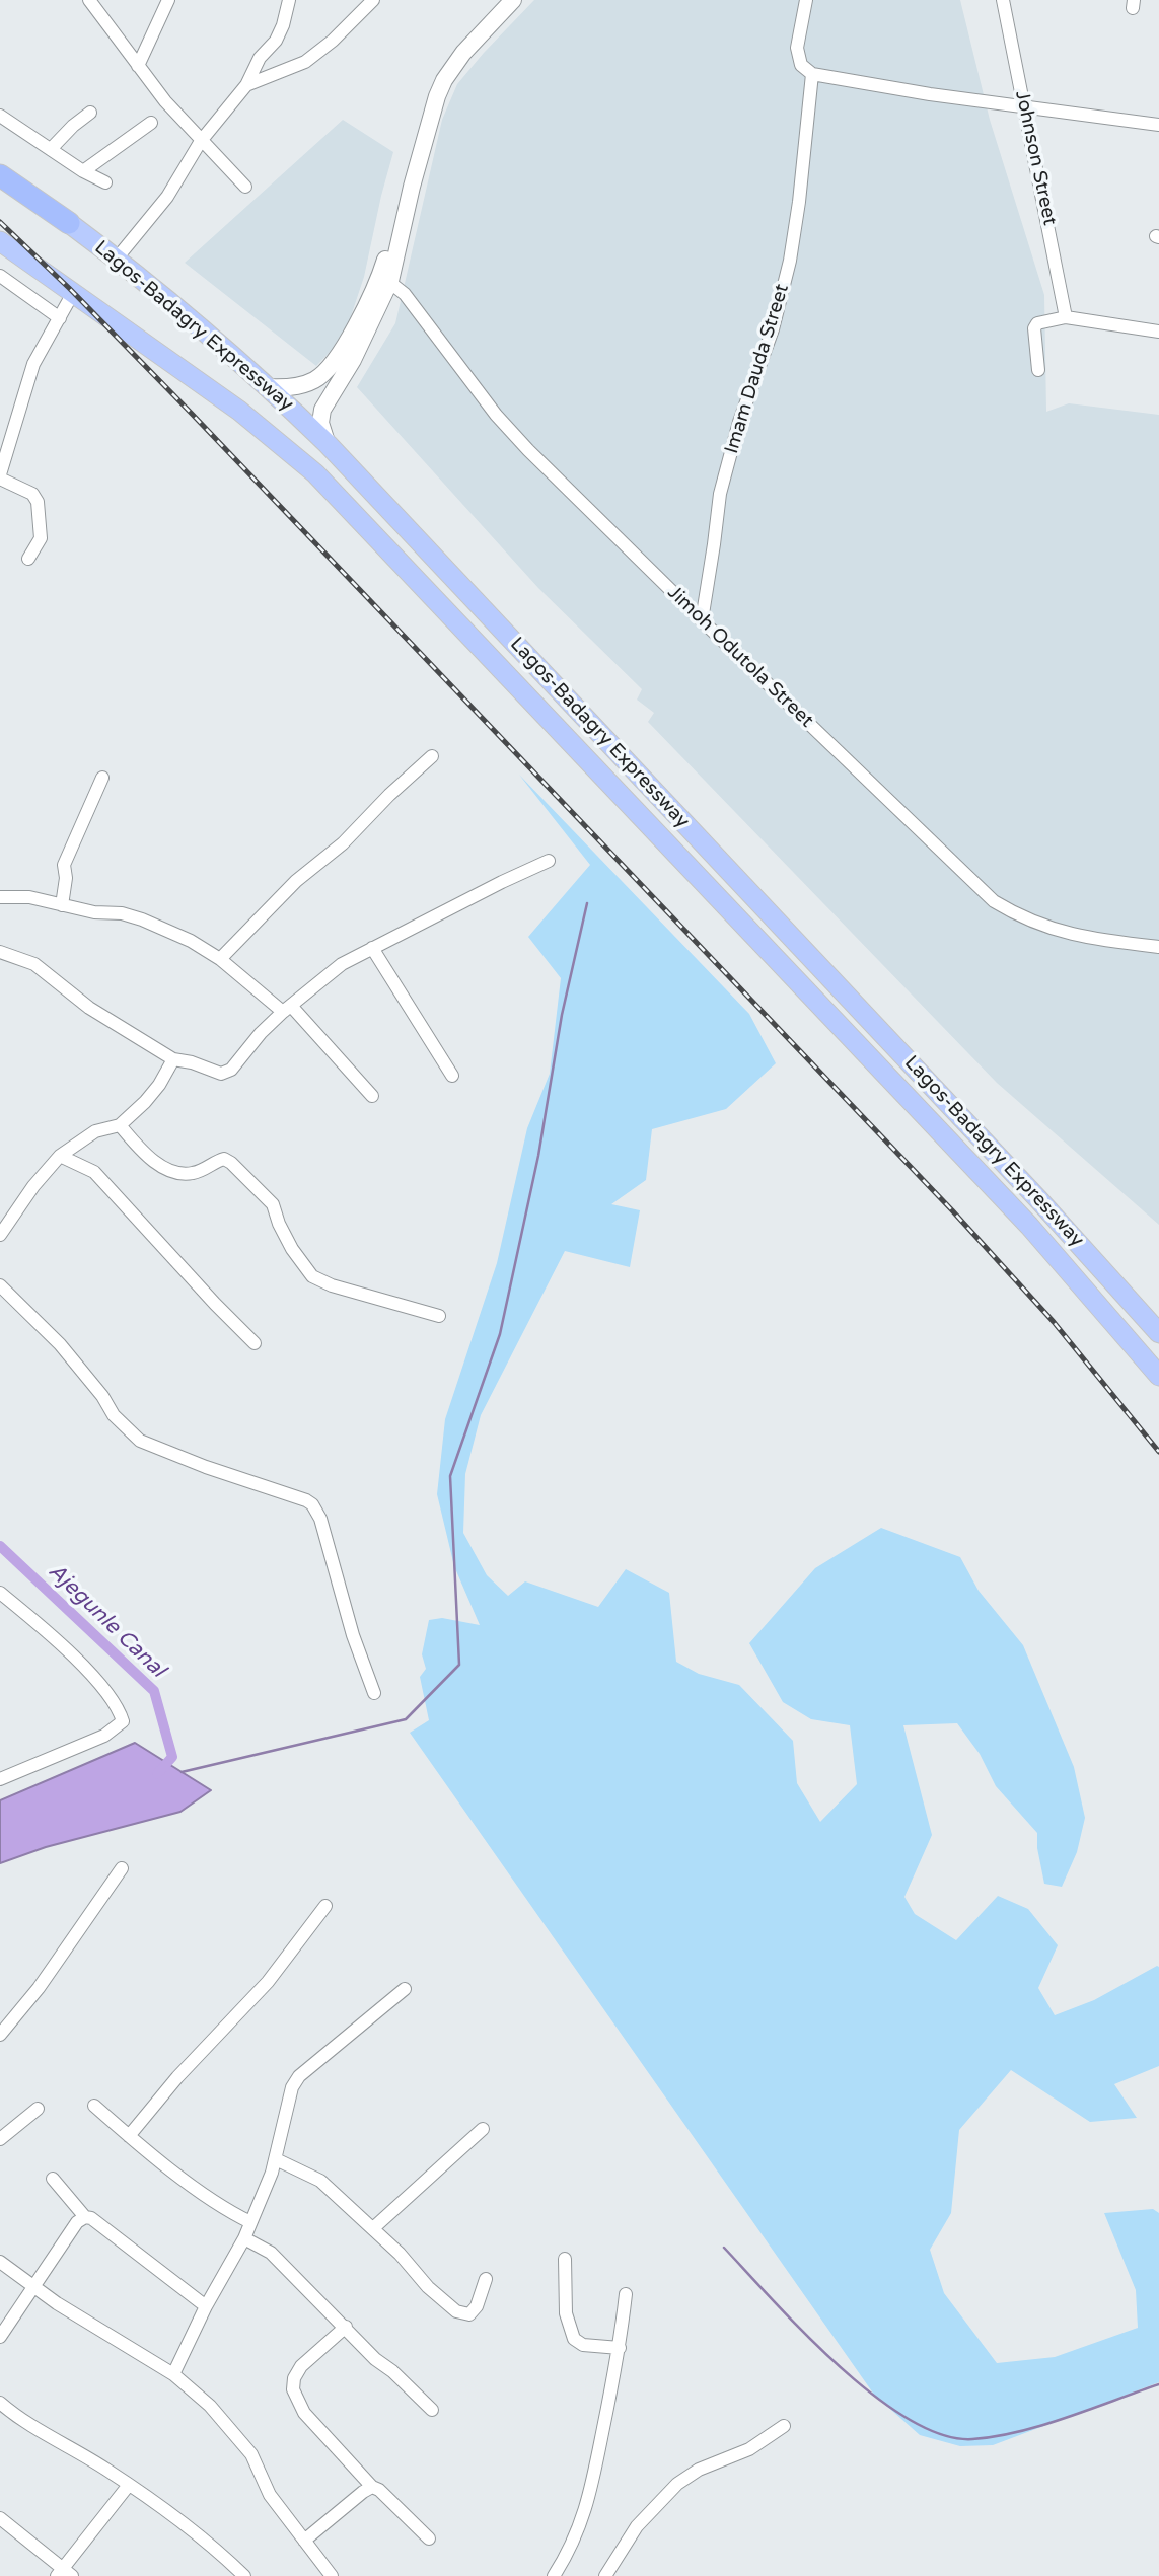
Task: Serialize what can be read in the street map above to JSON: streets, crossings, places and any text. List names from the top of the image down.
{
  "streets": {
    "highway": ["Lagos-Badagry Expressway"],
    "street": ["Johnson Street", "Imam Dauda Street", "Jimoh Odutola Street"]
  },
  "crossings": [
    ["Imam Dauda Street", "Jimoh Odutola Street"]
  ],
  "water": ["Ajegunle Canal"]
}
